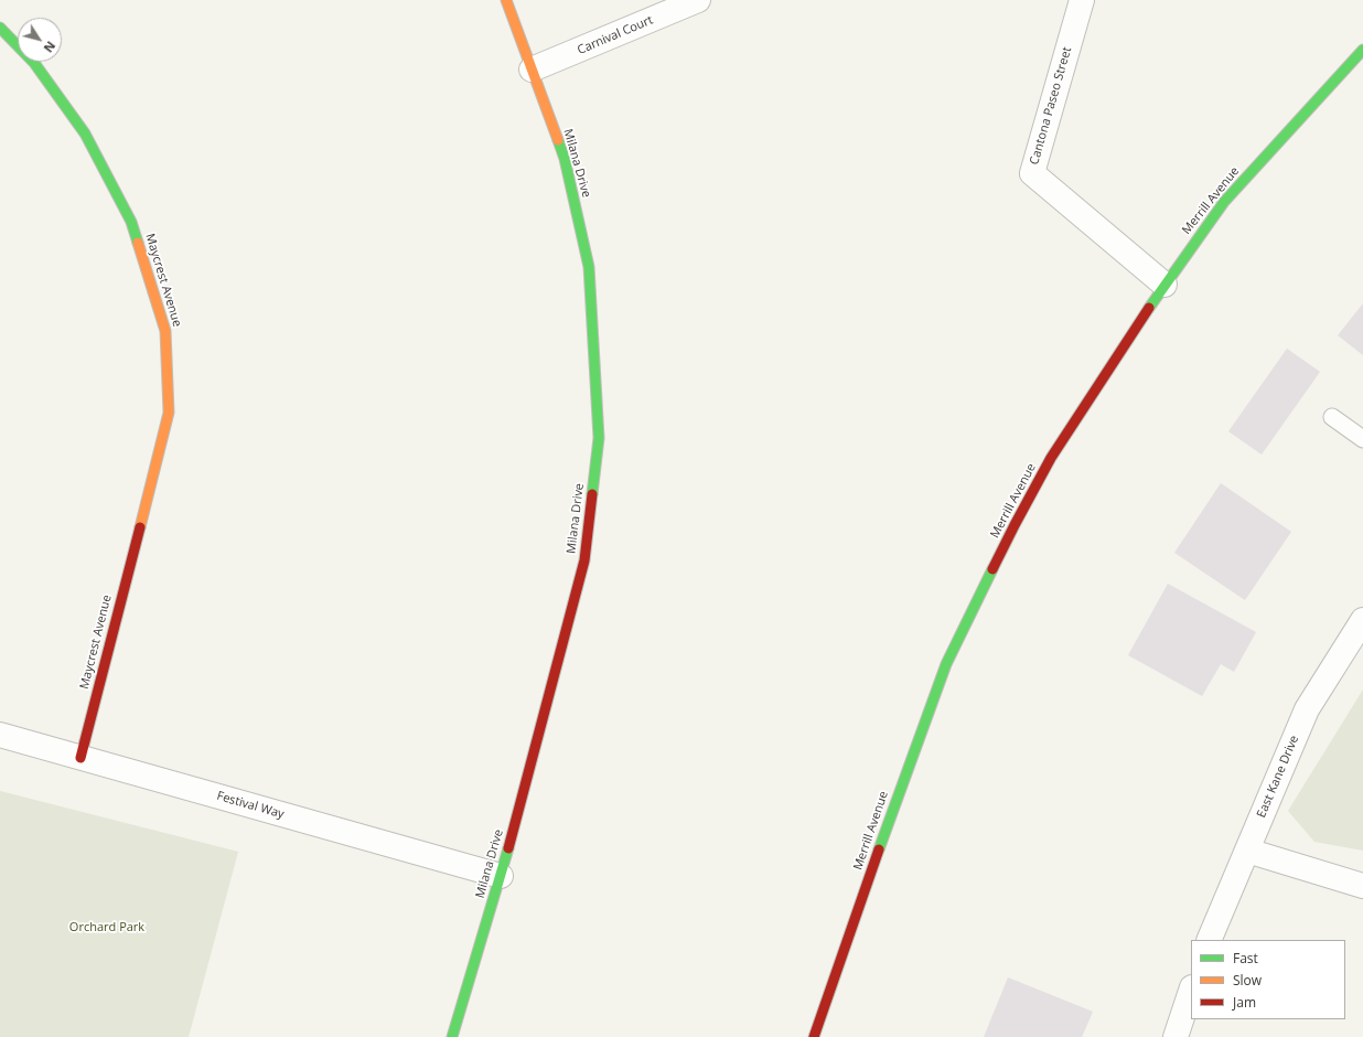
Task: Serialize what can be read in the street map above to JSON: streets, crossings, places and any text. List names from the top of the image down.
{
  "streets": {
    "street": [
      "Carnival Court",
      "Cantona Paseo Street",
      "Milana Drive",
      "Merrill Avenue",
      "Maycrest Avenue",
      "East Kane Drive",
      "Festival Way"
    ]
  },
  "crossings": [
    ["Carnival Court", "Milana Drive"],
    ["Cantona Paseo Street", "Merrill Avenue"],
    ["Milana Drive", "Festival Way"],
    ["Maycrest Avenue", "Festival Way"]
  ],
  "parks": ["Orchard Park"],
  "legend": ["Fast", "Slow", "Jam"],
  "north": "bottom right"
}
